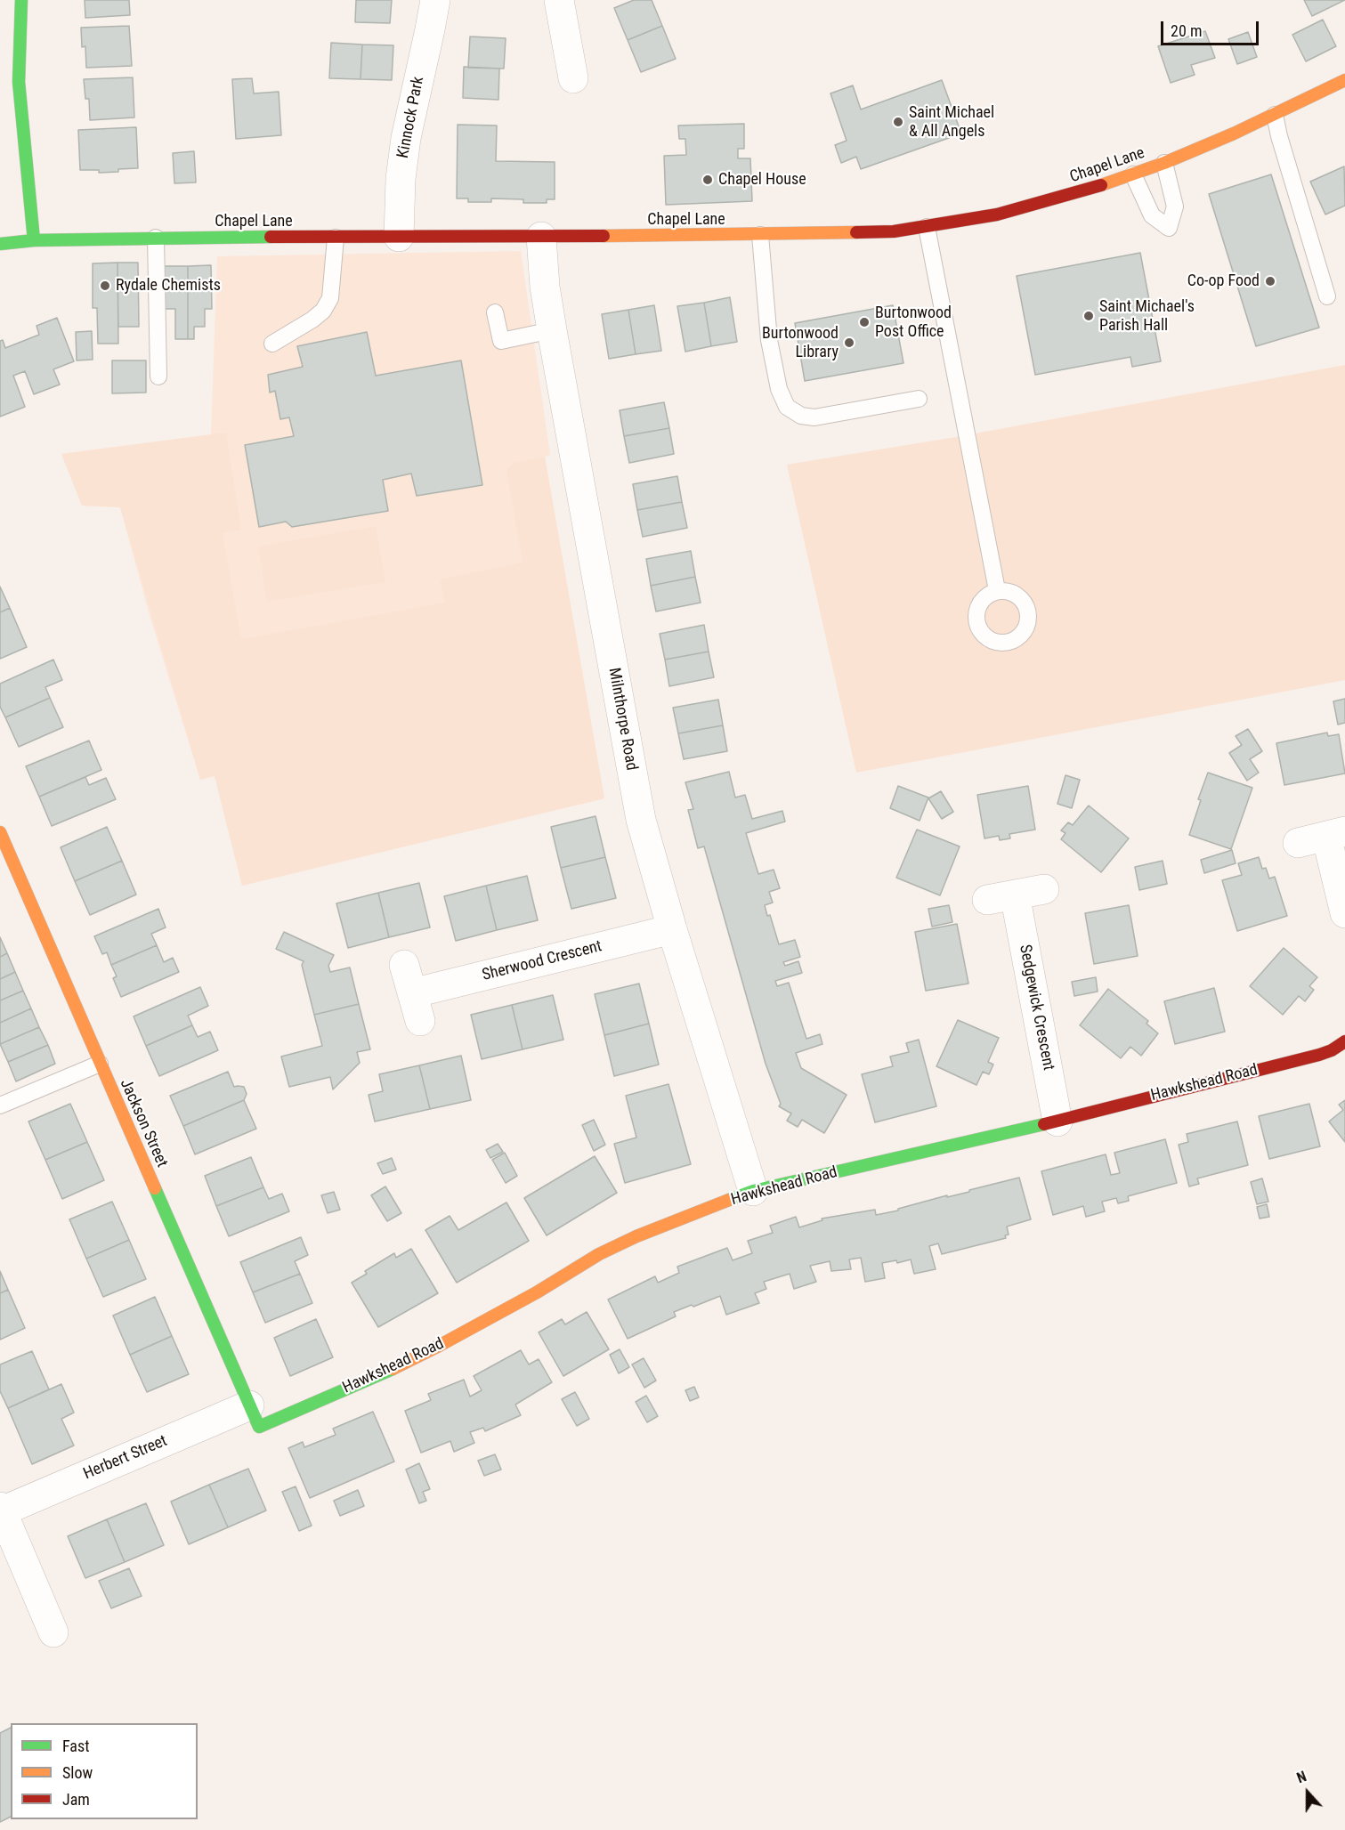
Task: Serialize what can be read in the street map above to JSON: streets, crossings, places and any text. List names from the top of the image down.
{
  "streets": {
    "street": [
      "Kinnock Park",
      "Chapel Lane",
      "Milnthorpe Road",
      "Sherwood Crescent",
      "Sedgewick Crescent",
      "Hawkshead Road",
      "Jackson Street",
      "Herbert Street"
    ]
  },
  "crossings": [
    ["Kinnock Park", "Chapel Lane"],
    ["Chapel Lane", "Milnthorpe Road"],
    ["Milnthorpe Road", "Sherwood Crescent"],
    ["Milnthorpe Road", "Hawkshead Road"],
    ["Sedgewick Crescent", "Hawkshead Road"],
    ["Hawkshead Road", "Jackson Street"],
    ["Hawkshead Road", "Herbert Street"],
    ["Jackson Street", "Herbert Street"]
  ],
  "places": [
    "Saint Michael & All Angels",
    "Chapel House",
    "Co-op Food",
    "Rydale Chemists",
    "Saint Michael's Parish Hall",
    "Burtonwood Post Office",
    "Burtonwood Library"
  ],
  "legend": ["Fast", "Slow", "Jam"],
  "scale_bar": "20 m",
  "north": "top"
}
